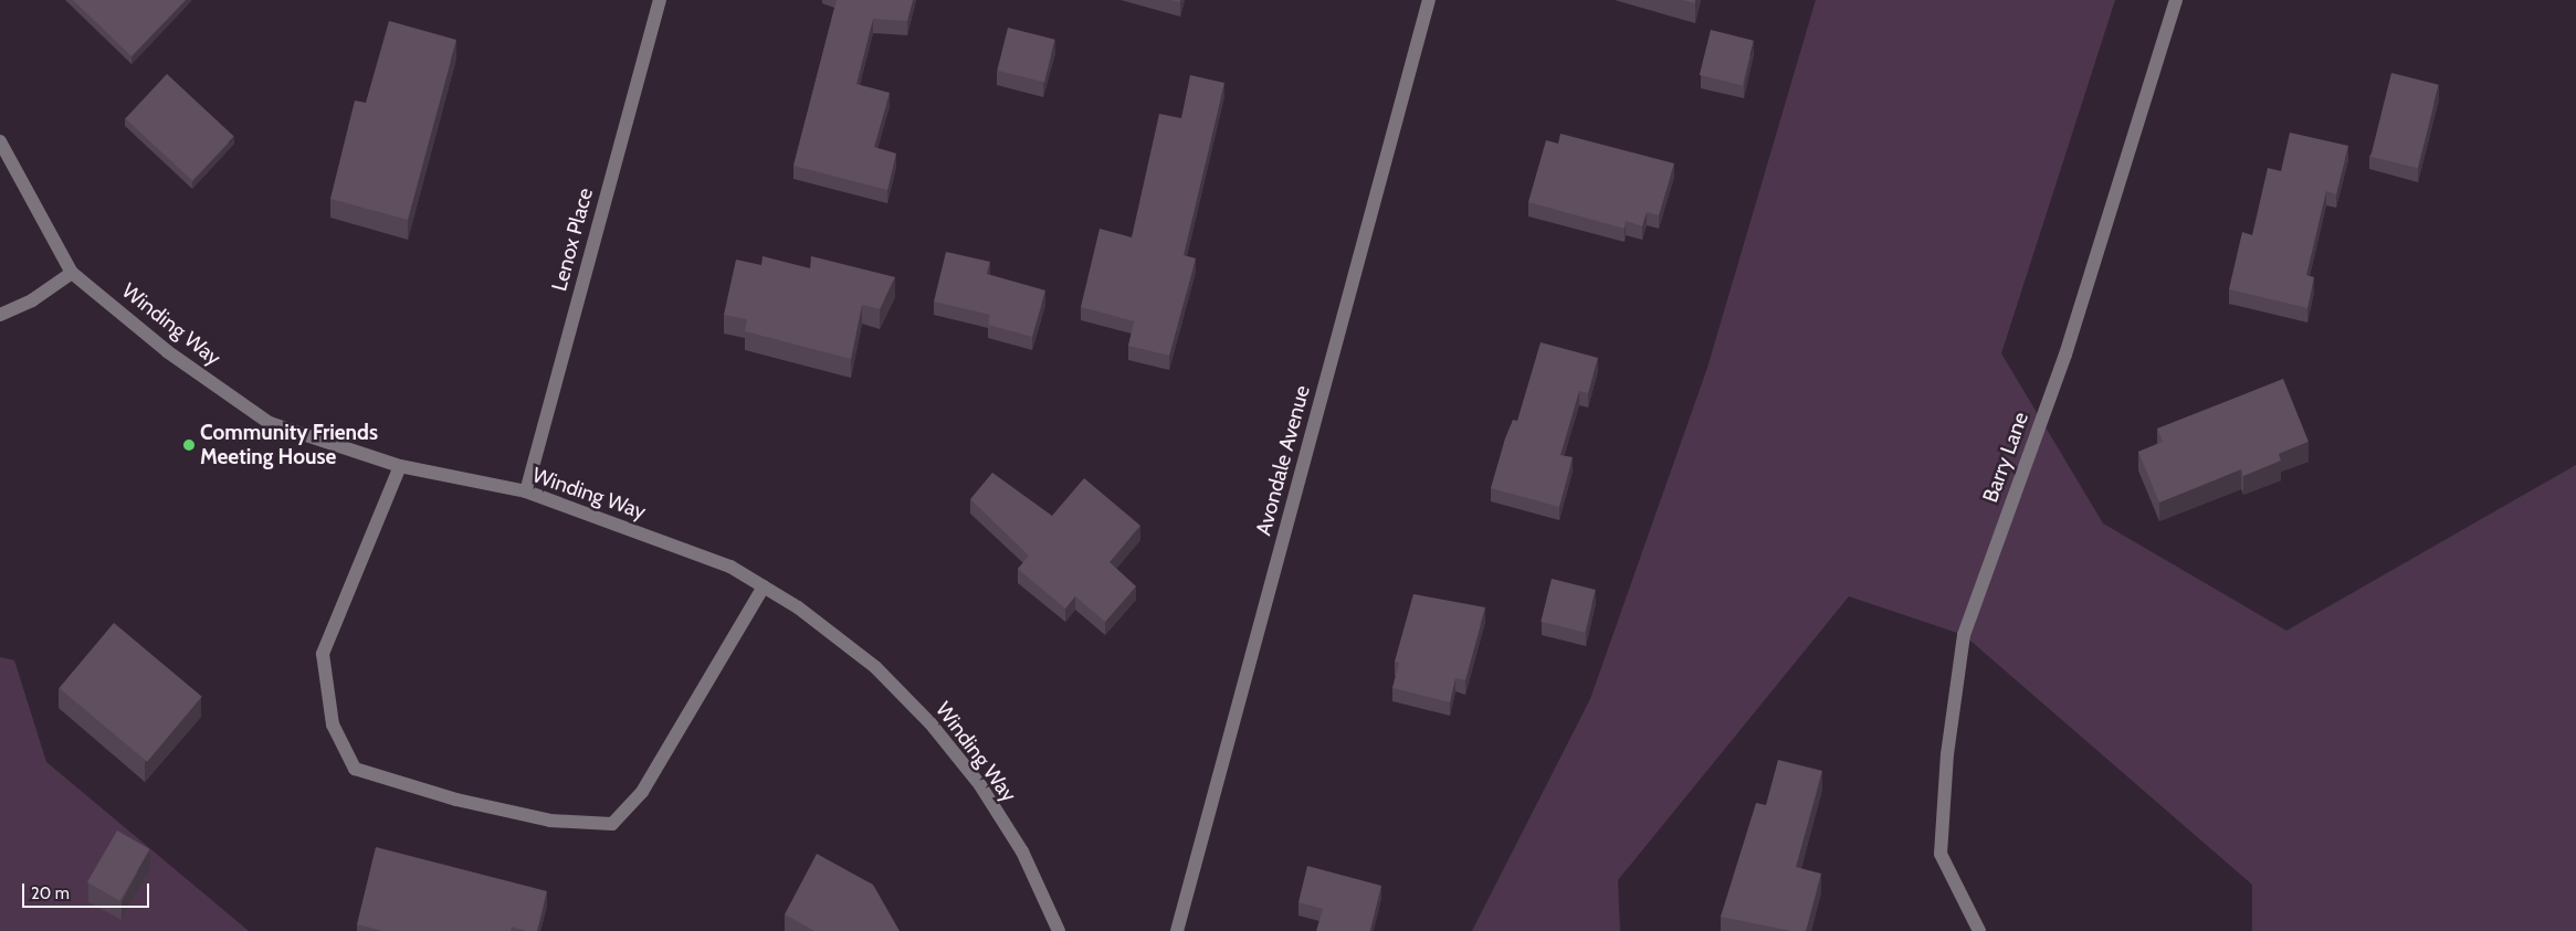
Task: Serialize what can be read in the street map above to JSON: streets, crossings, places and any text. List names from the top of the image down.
{
  "streets": {
    "street": [
      "Lenox Place",
      "Winding Way",
      "Barry Lane",
      "Avondale Avenue"
    ]
  },
  "crossings": [
    ["Lenox Place", "Winding Way"]
  ],
  "places": ["Community Friends Meeting House"],
  "scale_bar": "20 m"
}
